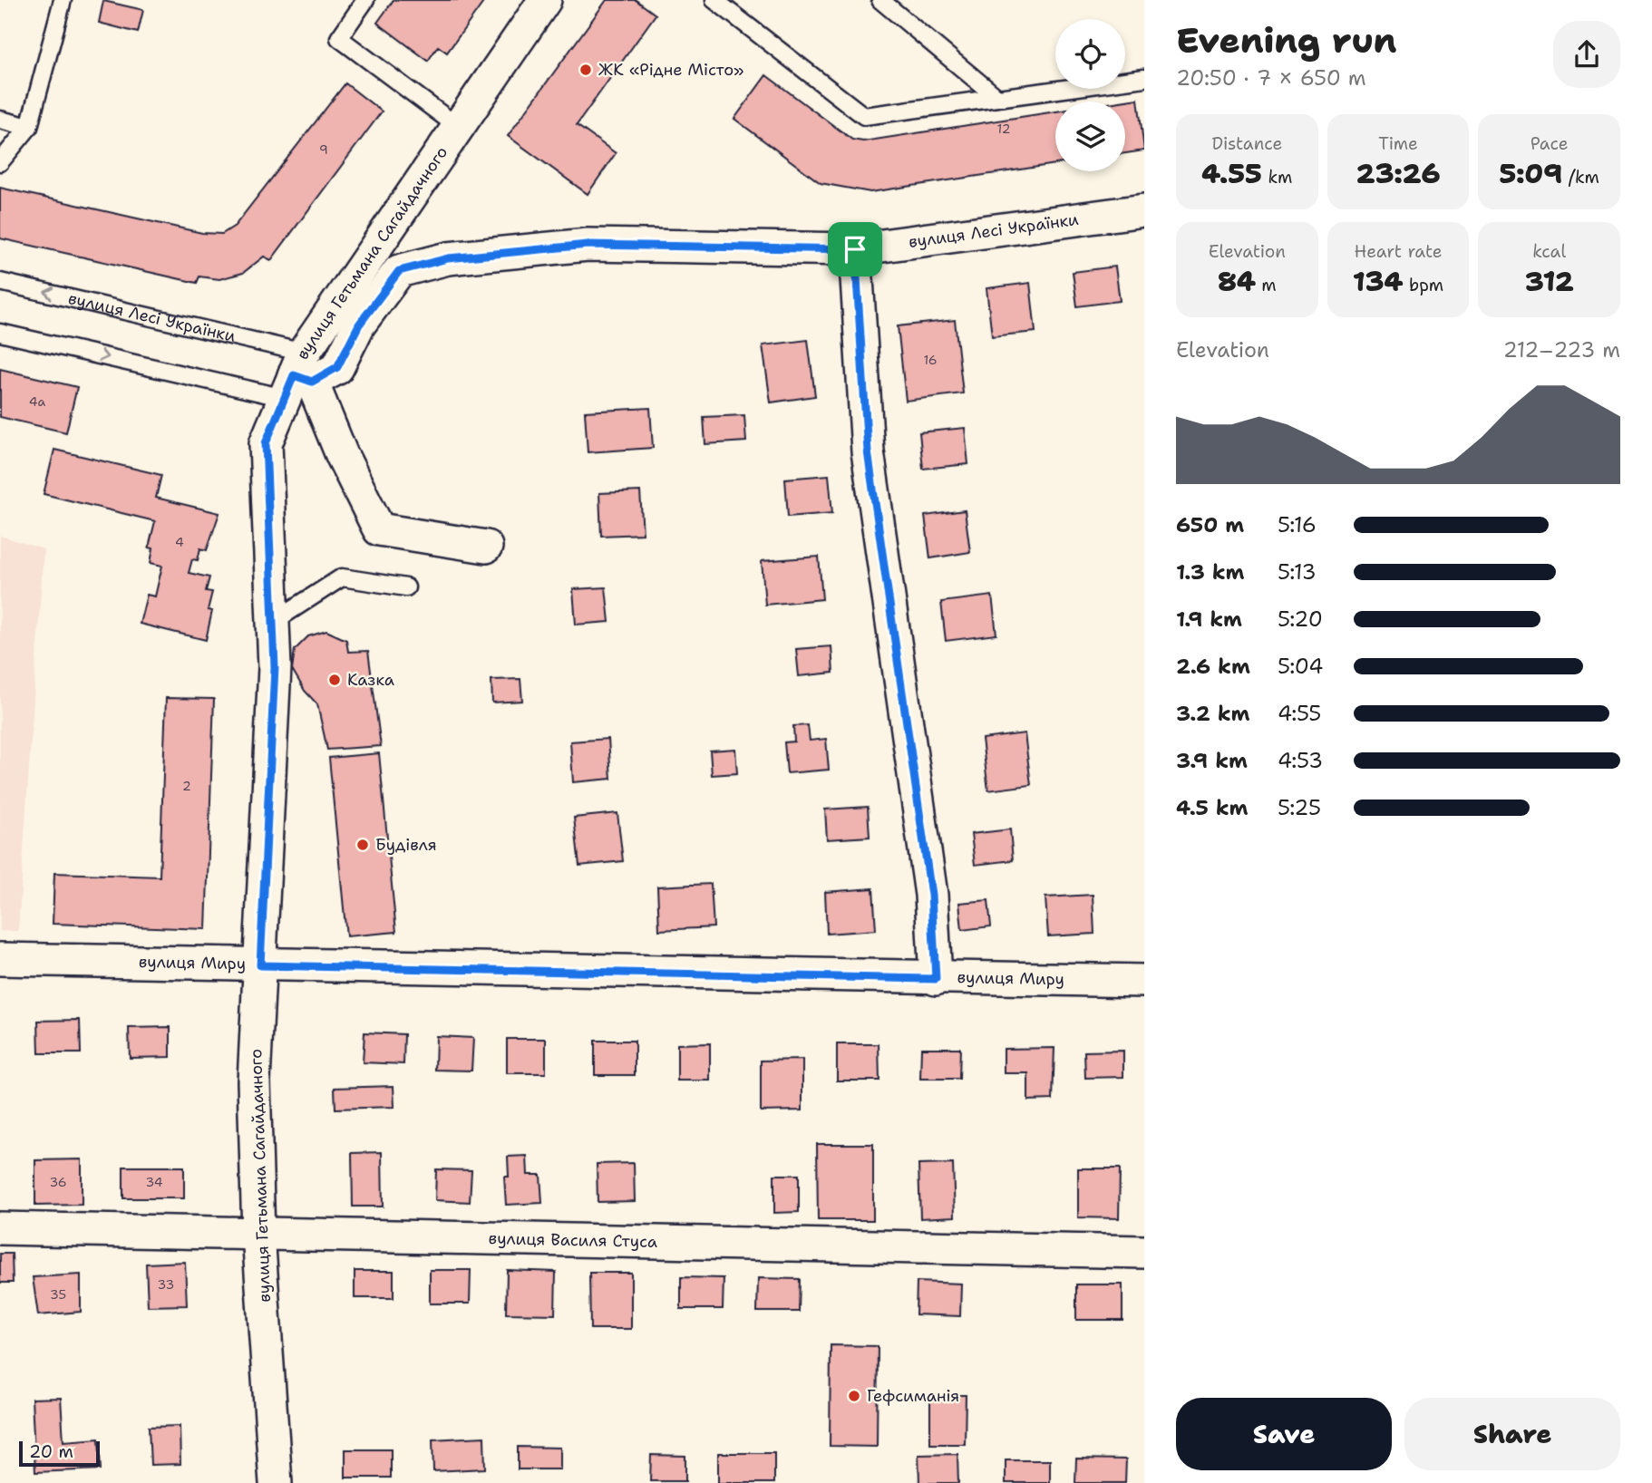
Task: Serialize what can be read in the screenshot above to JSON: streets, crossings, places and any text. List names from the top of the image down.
{
  "streets": {
    "street": [
      "вулиця Лесі Українки",
      "вулиця Гетьмана Сагайдачного",
      "вулиця Миру",
      "вулиця Василя Стуса"
    ]
  },
  "crossings": [
    ["вулиця Лесі Українки", "вулиця Гетьмана Сагайдачного"],
    ["вулиця Гетьмана Сагайдачного", "вулиця Миру"],
    ["вулиця Гетьмана Сагайдачного", "вулиця Василя Стуса"]
  ],
  "places": [
    "ЖК «Рідне Місто»",
    "Казка",
    "Будівля",
    "Гефсиманія"
  ],
  "house_numbers": [
    "12",
    "9",
    "16",
    "4а",
    "4",
    "2",
    "36",
    "34",
    "33",
    "35"
  ],
  "scale_bar": "20 m",
  "page": {
    "heading": ["Evening run", "20:50 · 7 × 650 m"],
    "stats": [
      ["Distance", "4.55 km"],
      ["Time", "23:26"],
      ["Pace", "5:09 /km"],
      ["Elevation", "84 m"],
      ["Heart rate", "134 bpm"],
      ["kcal", "312"]
    ],
    "chart": ["Elevation", "212–223 m"],
    "list": [
      {
        "name": "650 m",
        "note": "5:16"
      },
      {
        "name": "1.3 km",
        "note": "5:13"
      },
      {
        "name": "1.9 km",
        "note": "5:20"
      },
      {
        "name": "2.6 km",
        "note": "5:04"
      },
      {
        "name": "3.2 km",
        "note": "4:55"
      },
      {
        "name": "3.9 km",
        "note": "4:53"
      },
      {
        "name": "4.5 km",
        "note": "5:25"
      }
    ],
    "buttons": ["Save", "Share"],
    "scale": "20 m"
  }
}
